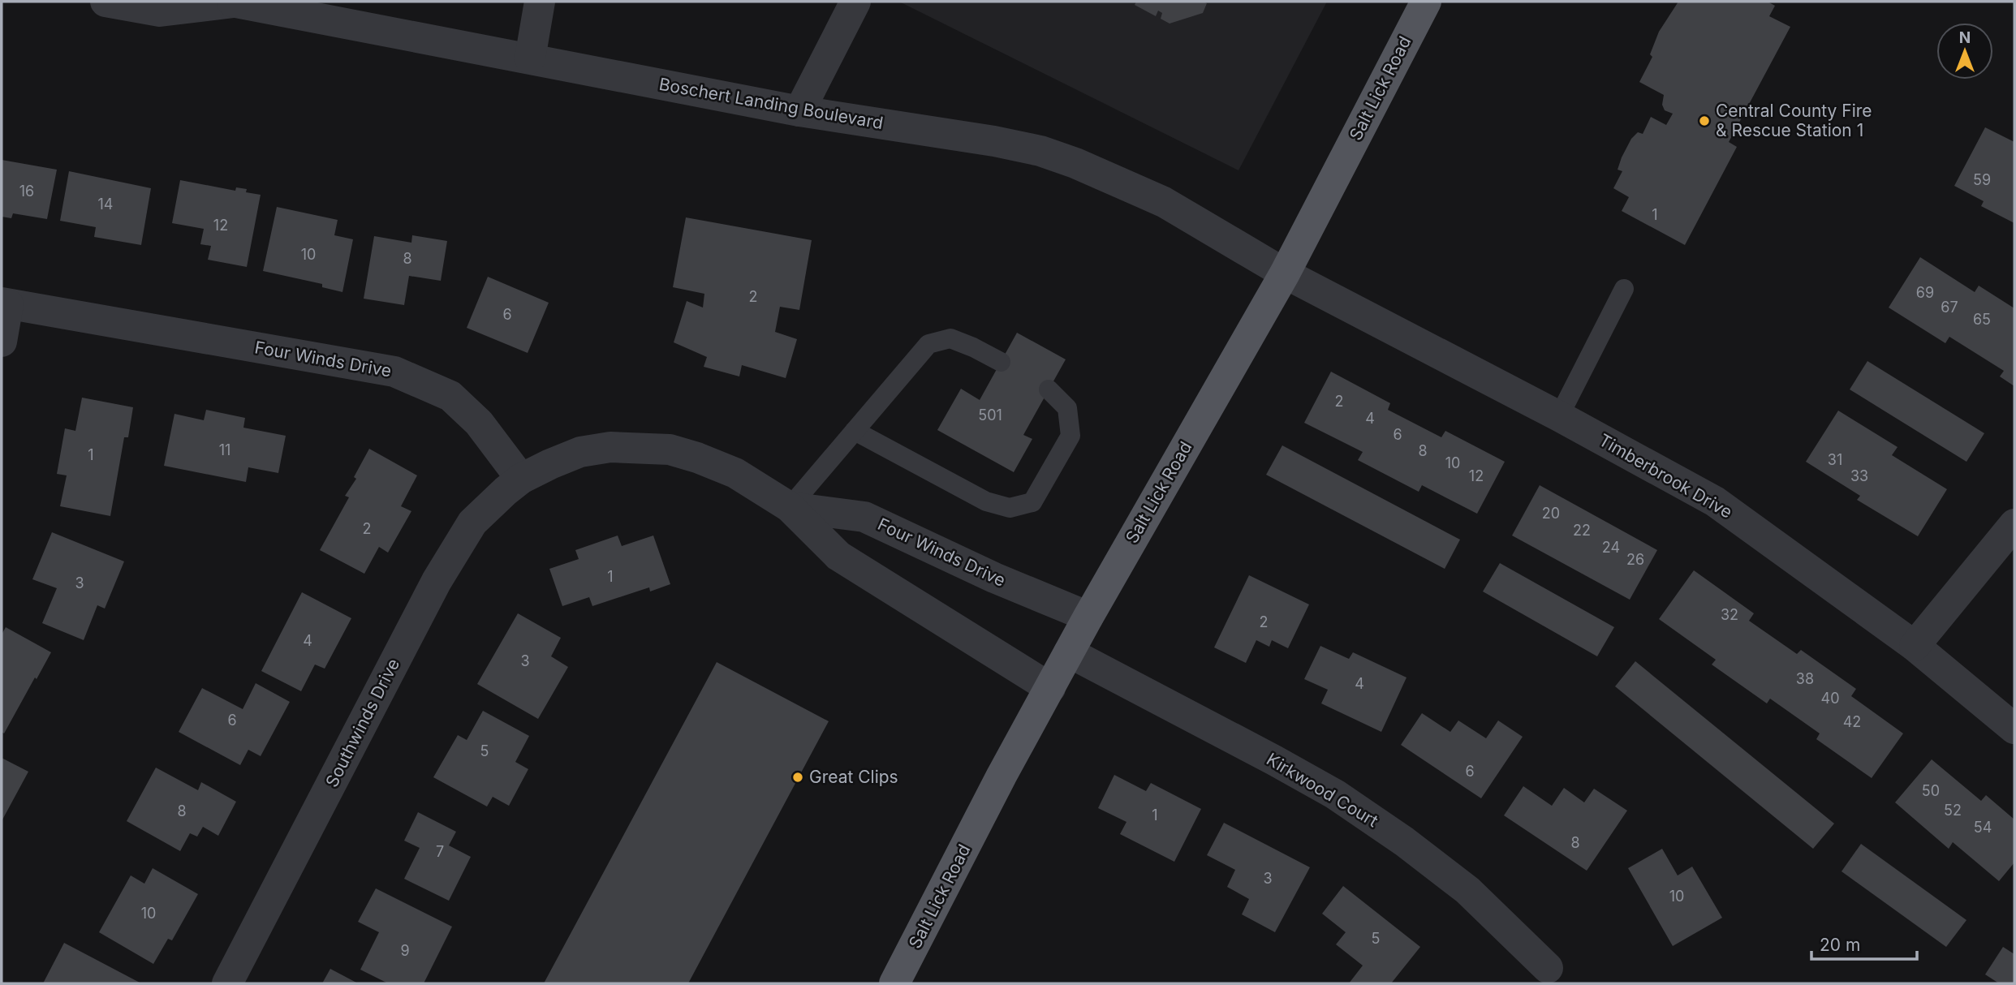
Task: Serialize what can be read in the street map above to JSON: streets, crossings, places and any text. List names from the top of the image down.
{
  "streets": {
    "main road": ["Salt Lick Road"],
    "street": [
      "Boschert Landing Boulevard",
      "Four Winds Drive",
      "Timberbrook Drive",
      "Southwinds Drive",
      "Kirkwood Court"
    ]
  },
  "crossings": [
    ["Salt Lick Road", "Boschert Landing Boulevard"],
    ["Salt Lick Road", "Four Winds Drive"],
    ["Salt Lick Road", "Timberbrook Drive"],
    ["Salt Lick Road", "Kirkwood Court"],
    ["Boschert Landing Boulevard", "Timberbrook Drive"],
    ["Four Winds Drive", "Southwinds Drive"]
  ],
  "places": ["Central County Fire & Rescue Station 1", "Great Clips"],
  "house_numbers": [
    "59",
    "16",
    "14",
    "1",
    "12",
    "10",
    "8",
    "69",
    "2",
    "67",
    "6",
    "65",
    "2",
    "501",
    "4",
    "6",
    "11",
    "8",
    "1",
    "31",
    "10",
    "12",
    "33",
    "20",
    "2",
    "22",
    "24",
    "26",
    "1",
    "3",
    "32",
    "2",
    "4",
    "3",
    "38",
    "4",
    "40",
    "6",
    "42",
    "5",
    "6",
    "50",
    "52",
    "8",
    "1",
    "54",
    "8",
    "7",
    "3",
    "10",
    "10",
    "5",
    "9"
  ],
  "scale_bar": "20 m",
  "north": "top"
}
